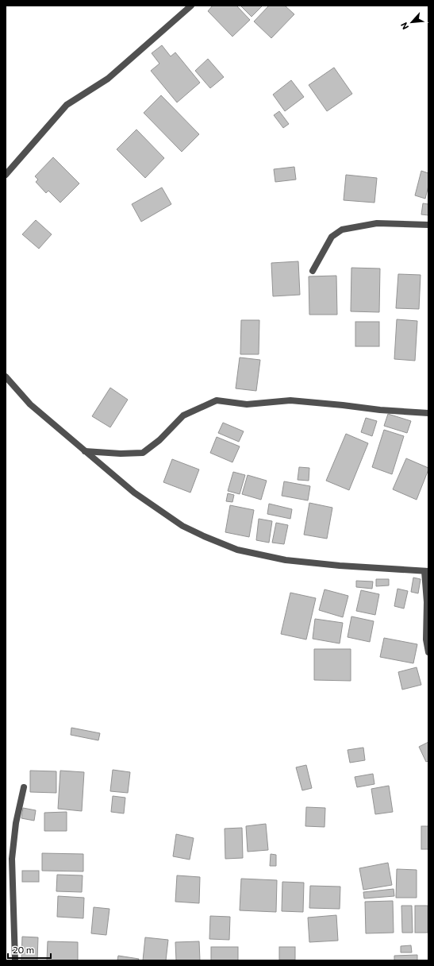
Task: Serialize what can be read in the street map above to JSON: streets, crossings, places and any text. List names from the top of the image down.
{
  "scale_bar": "20 m",
  "north": "bottom left"
}
